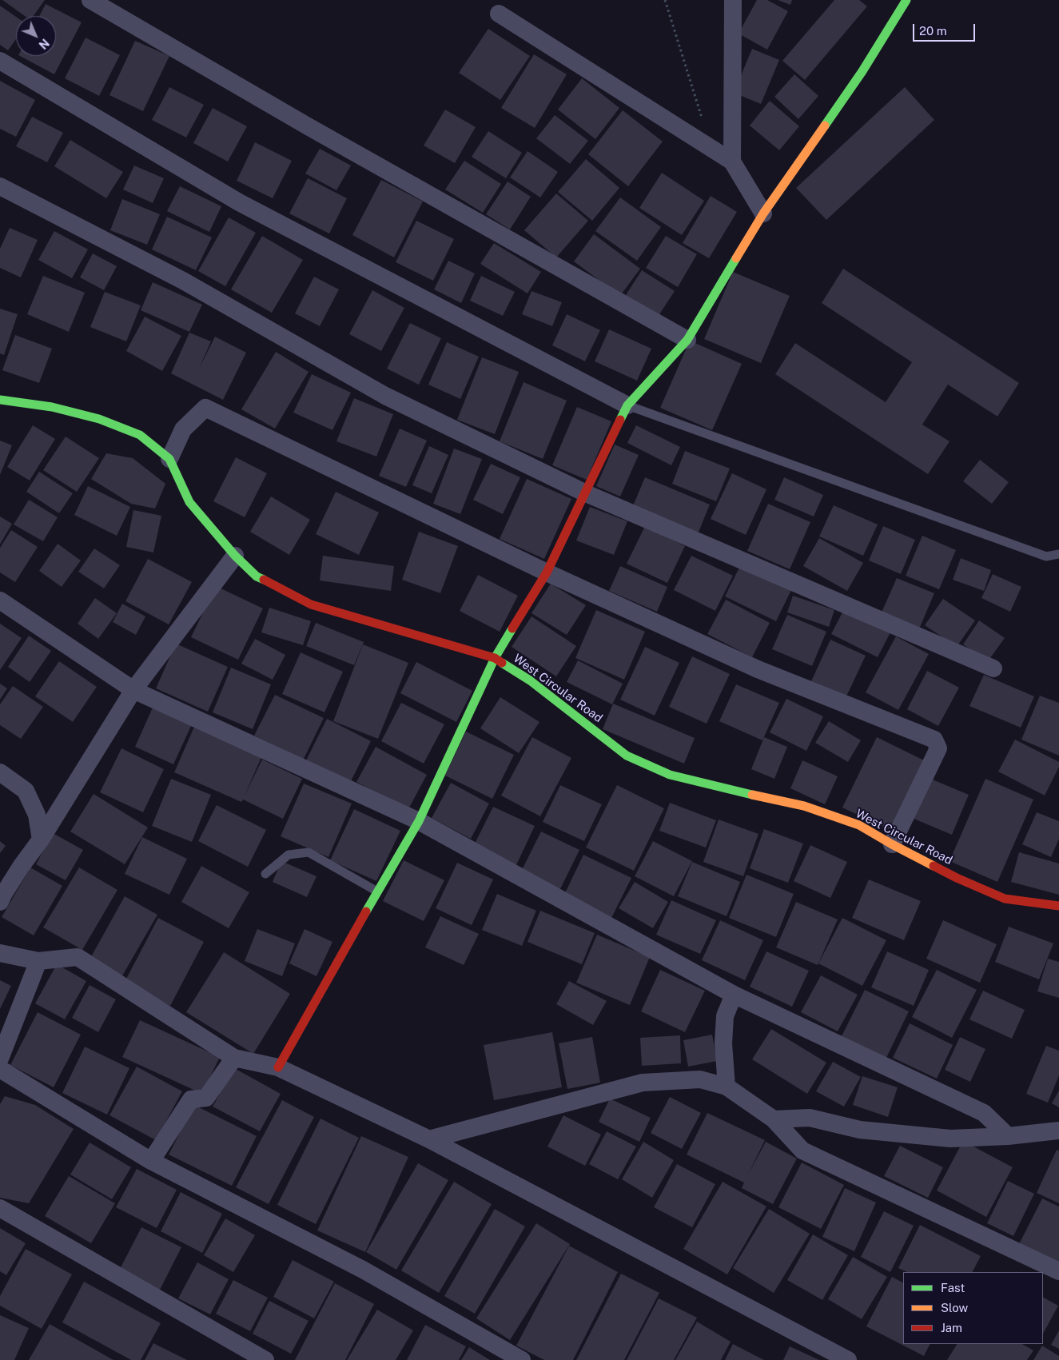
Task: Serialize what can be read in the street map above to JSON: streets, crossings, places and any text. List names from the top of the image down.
{
  "streets": {
    "street": ["West Circular Road"]
  },
  "legend": ["Fast", "Slow", "Jam"],
  "scale_bar": "20 m",
  "north": "bottom right"
}
